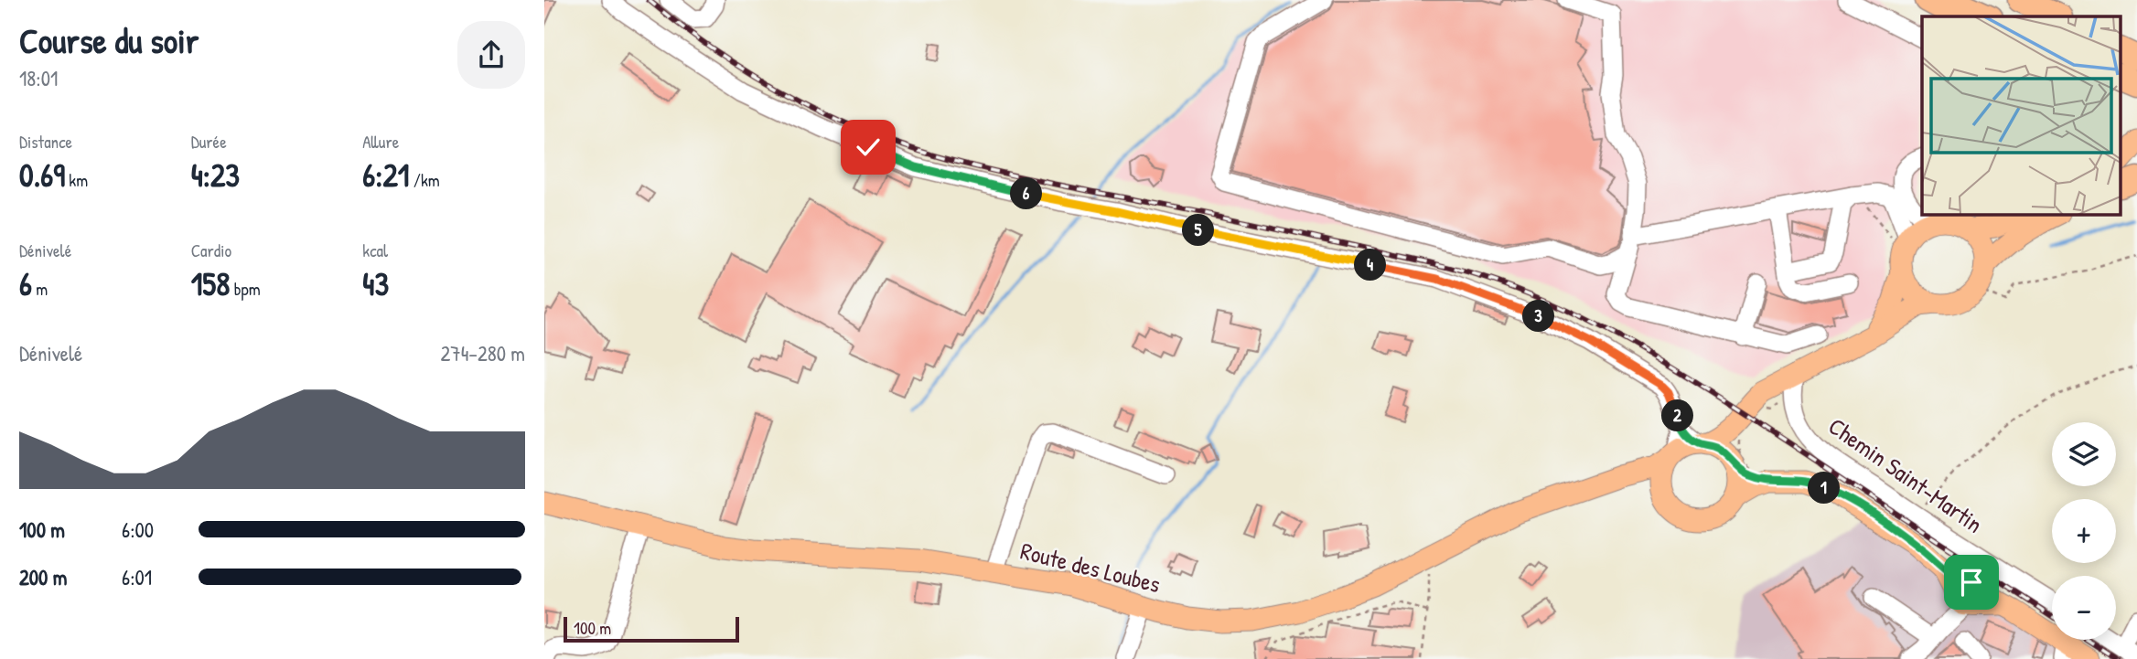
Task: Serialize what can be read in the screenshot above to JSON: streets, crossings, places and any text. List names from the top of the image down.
{
  "streets": {
    "main road": ["Route des Loubes"],
    "street": ["Chemin Saint-Martin"]
  },
  "scale_bar": "100 m",
  "page": {
    "heading": ["Course du soir", "18:01"],
    "stats": [
      ["Distance", "0.69 km"],
      ["Durée", "4:23"],
      ["Allure", "6:21 /km"],
      ["Dénivelé", "6 m"],
      ["Cardio", "158 bpm"],
      ["kcal", "43"]
    ],
    "pins": [
      "6",
      "5",
      "4",
      "3",
      "2",
      "1"
    ],
    "chart": ["Dénivelé", "274–280 m"],
    "map_buttons": ["+", "−"],
    "list": [
      {
        "name": "100 m",
        "note": "6:00"
      },
      {
        "name": "200 m",
        "note": "6:01"
      }
    ],
    "scale": "100 m"
  }
}
